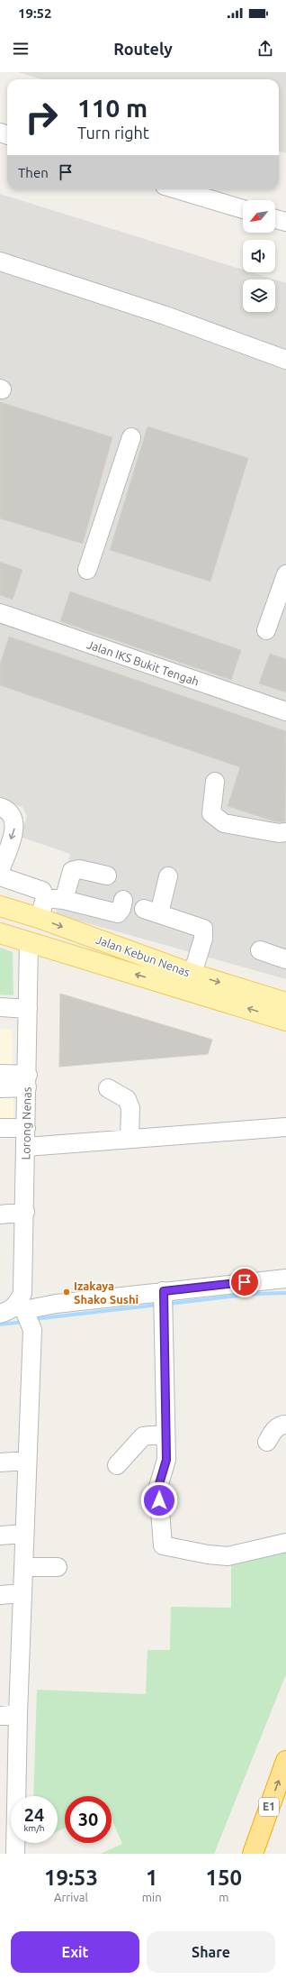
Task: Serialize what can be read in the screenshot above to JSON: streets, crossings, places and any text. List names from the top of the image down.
{
  "streets": {
    "highway": ["E1"],
    "main road": ["Jalan Kebun Nenas"],
    "street": ["Jalan IKS Bukit Tengah", "Lorong Nenas"]
  },
  "crossings": [
    ["Jalan Kebun Nenas", "Lorong Nenas"]
  ],
  "places": ["Izakaya Shako Sushi"],
  "north": "bottom left",
  "page": {
    "status": "19:52",
    "header": "Routely",
    "turn": ["110 m", "Turn right"],
    "then": "Then",
    "speed": "24 km/h",
    "limit": "30",
    "eta": [
      "19:53",
      "Arrival",
      "1",
      "min",
      "150",
      "m"
    ],
    "buttons": ["Exit", "Share"]
  }
}
